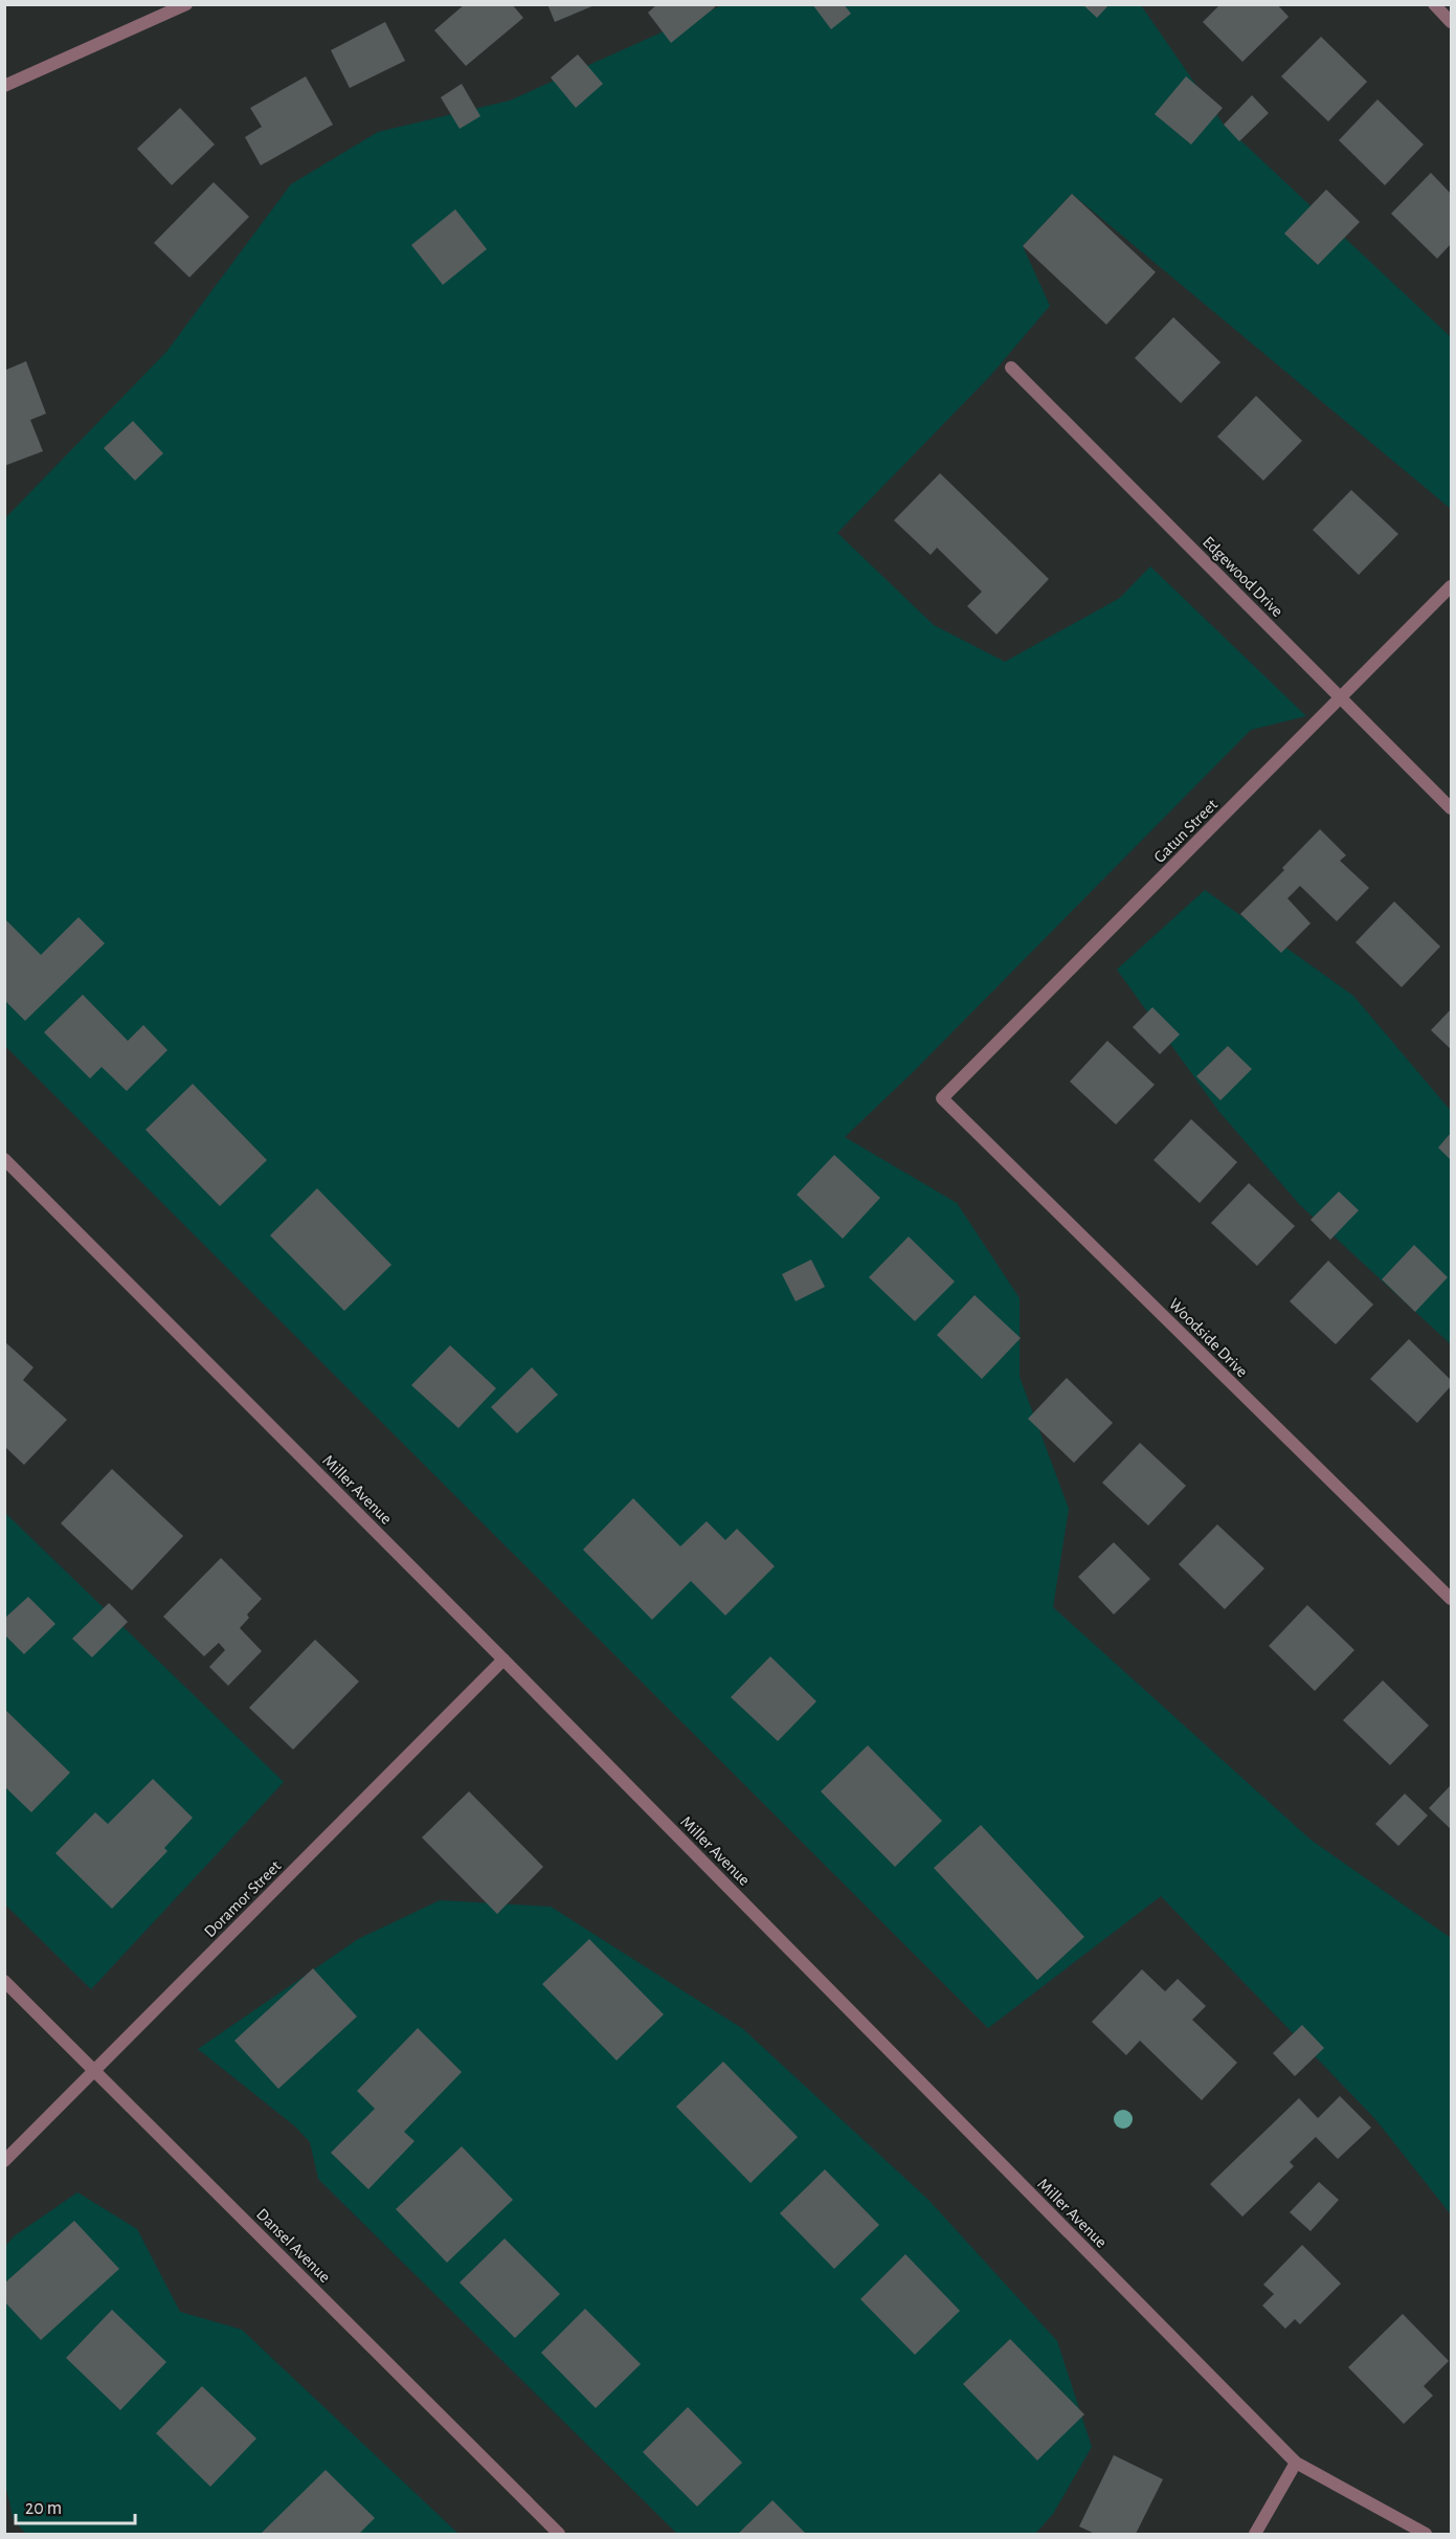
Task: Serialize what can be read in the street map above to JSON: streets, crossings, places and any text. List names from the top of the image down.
{
  "streets": {
    "street": [
      "Edgewood Drive",
      "Gatun Street",
      "Woodside Drive",
      "Miller Avenue",
      "Doramor Street",
      "Dansel Avenue"
    ]
  },
  "crossings": [
    ["Edgewood Drive", "Gatun Street"],
    ["Gatun Street", "Woodside Drive"],
    ["Miller Avenue", "Doramor Street"],
    ["Doramor Street", "Dansel Avenue"]
  ],
  "scale_bar": "20 m"
}
